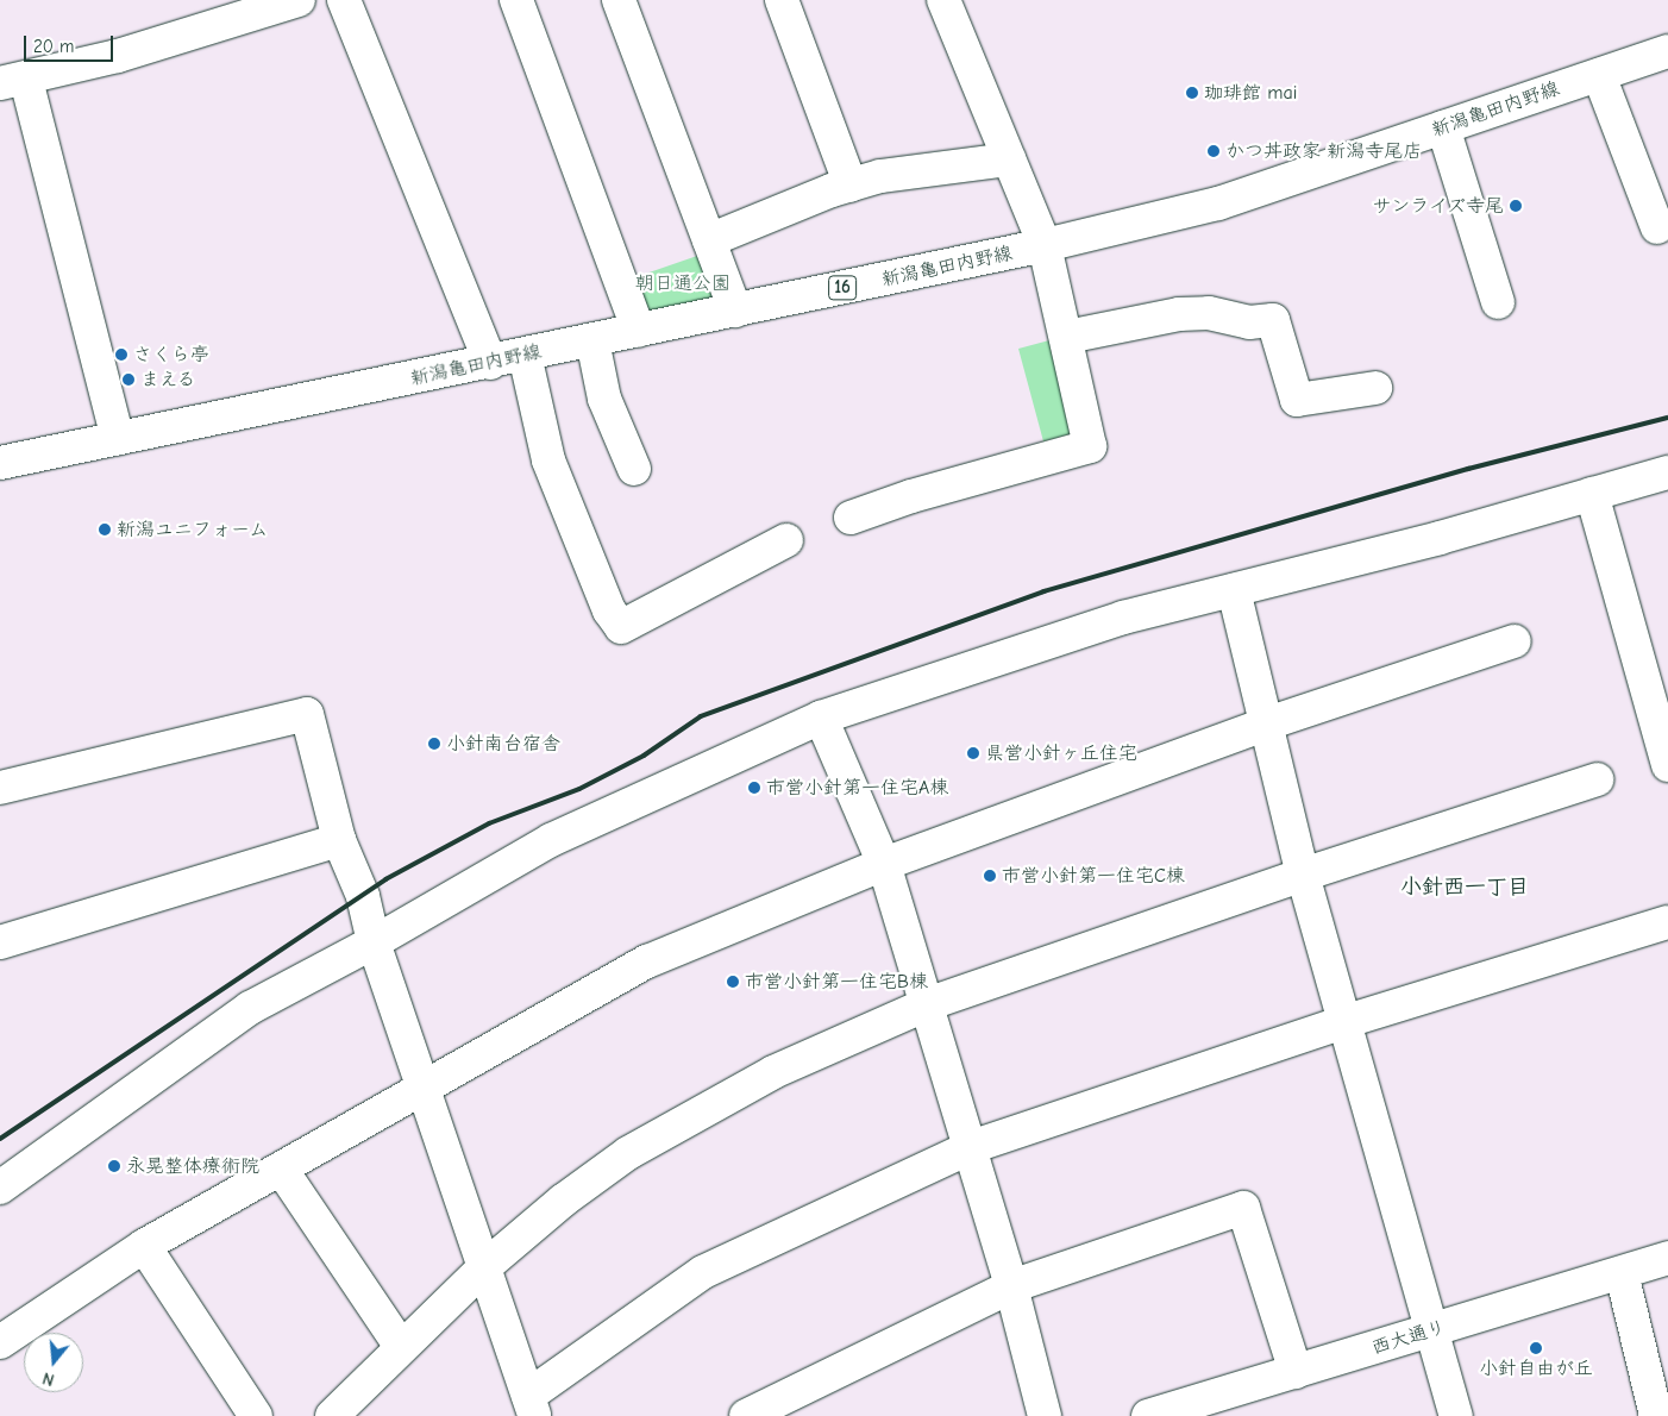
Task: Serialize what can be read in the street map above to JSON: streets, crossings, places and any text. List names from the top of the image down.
{
  "streets": {
    "street": ["新潟亀田内野線", "16", "西大通り"]
  },
  "districts": ["小針西一丁目"],
  "parks": ["朝日通公園"],
  "places": [
    "珈琲館 mai",
    "かつ丼政家 新潟寺尾店",
    "サンライズ寺尾",
    "さくら亭",
    "まえる",
    "新潟ユニフォーム",
    "小針南台宿舎",
    "県営小針ヶ丘住宅",
    "市営小針第一住宅A棟",
    "市営小針第一住宅C棟",
    "市営小針第一住宅B棟",
    "永晃整体療術院",
    "小針自由が丘"
  ],
  "scale_bar": "20 m",
  "north": "bottom"
}
